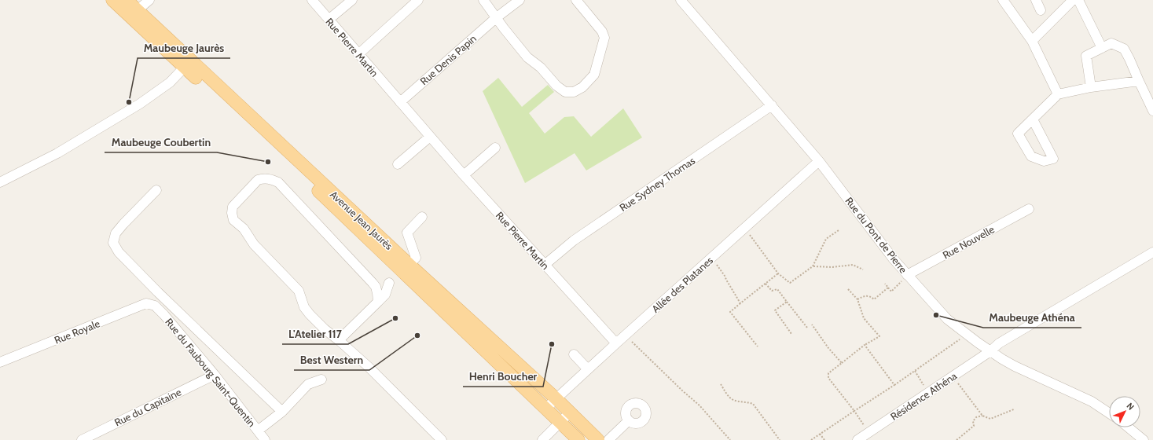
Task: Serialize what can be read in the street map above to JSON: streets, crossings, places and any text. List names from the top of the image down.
{
  "streets": {
    "main road": ["Avenue Jean Jaurès"],
    "street": [
      "Rue Pierre Martin",
      "Rue Denis Papin",
      "Rue Sydney Thomas",
      "Rue du Pont de Pierre",
      "Rue Nouvelle",
      "Allée des Platanes",
      "Rue Royale",
      "Rue du Faubourg Saint-Quentin",
      "Résidence Athéna",
      "Rue du Capitaine"
    ]
  },
  "crossings": [
    ["Rue Pierre Martin", "Rue Denis Papin"],
    ["Rue Pierre Martin", "Rue Sydney Thomas"],
    ["Rue Pierre Martin", "Allée des Platanes"],
    ["Rue Sydney Thomas", "Rue du Pont de Pierre"],
    ["Avenue Jean Jaurès", "Allée des Platanes"],
    ["Rue du Pont de Pierre", "Rue Nouvelle"],
    ["Rue du Pont de Pierre", "Allée des Platanes"],
    ["Rue du Pont de Pierre", "Résidence Athéna"],
    ["Rue Royale", "Rue du Faubourg Saint-Quentin"],
    ["Rue du Faubourg Saint-Quentin", "Rue du Capitaine"]
  ],
  "places": [
    "Maubeuge Jaurès",
    "Maubeuge Coubertin",
    "Maubeuge Athéna",
    "L'Atelier 117",
    "Best Western",
    "Henri Boucher"
  ],
  "north": "top right"
}
